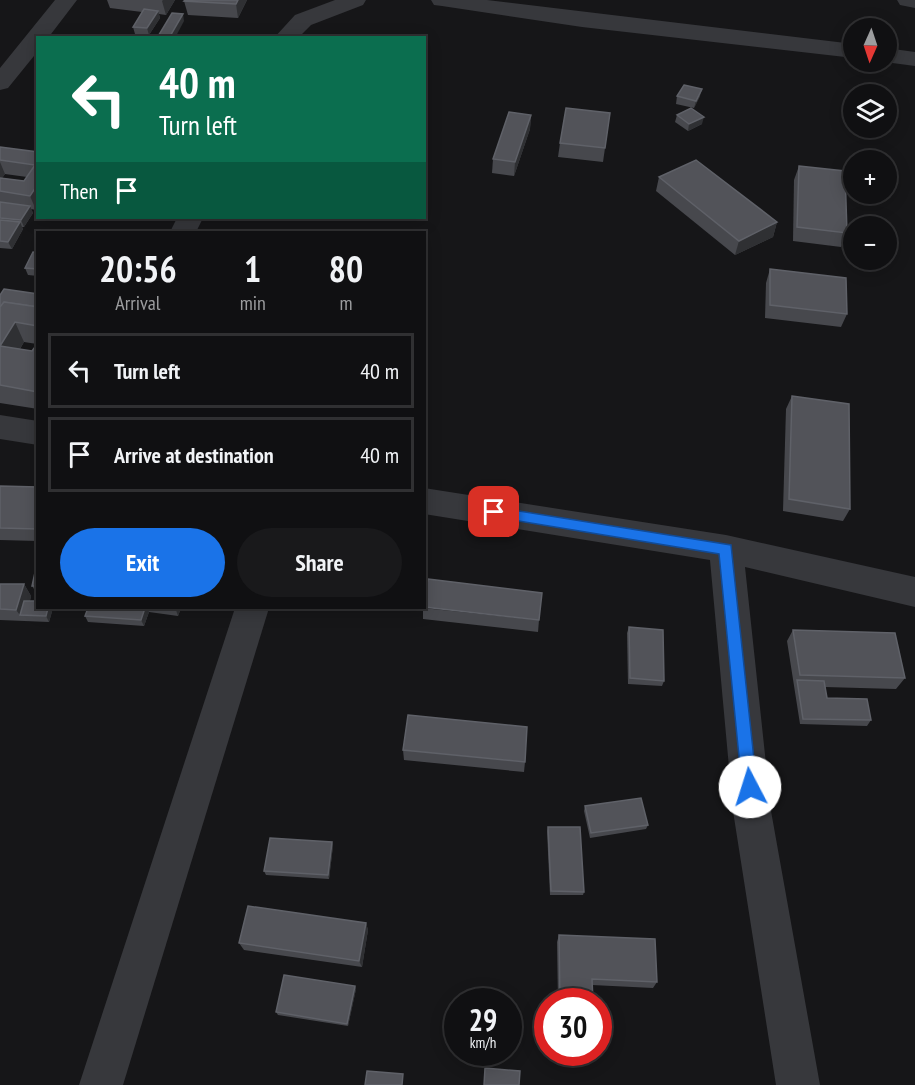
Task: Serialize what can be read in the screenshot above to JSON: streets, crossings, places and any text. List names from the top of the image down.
{
  "north": "bottom",
  "page": {
    "map_buttons": ["+", "−"],
    "turn": ["40 m", "Turn left"],
    "then": "Then",
    "eta": [
      "20:56",
      "Arrival",
      "1",
      "min",
      "80",
      "m"
    ],
    "list": [
      {
        "name": "Turn left",
        "value": "40 m"
      },
      {
        "name": "Arrive at destination",
        "value": "40 m"
      }
    ],
    "buttons": ["Exit", "Share"],
    "speed": "29 km/h",
    "limit": "30"
  }
}
